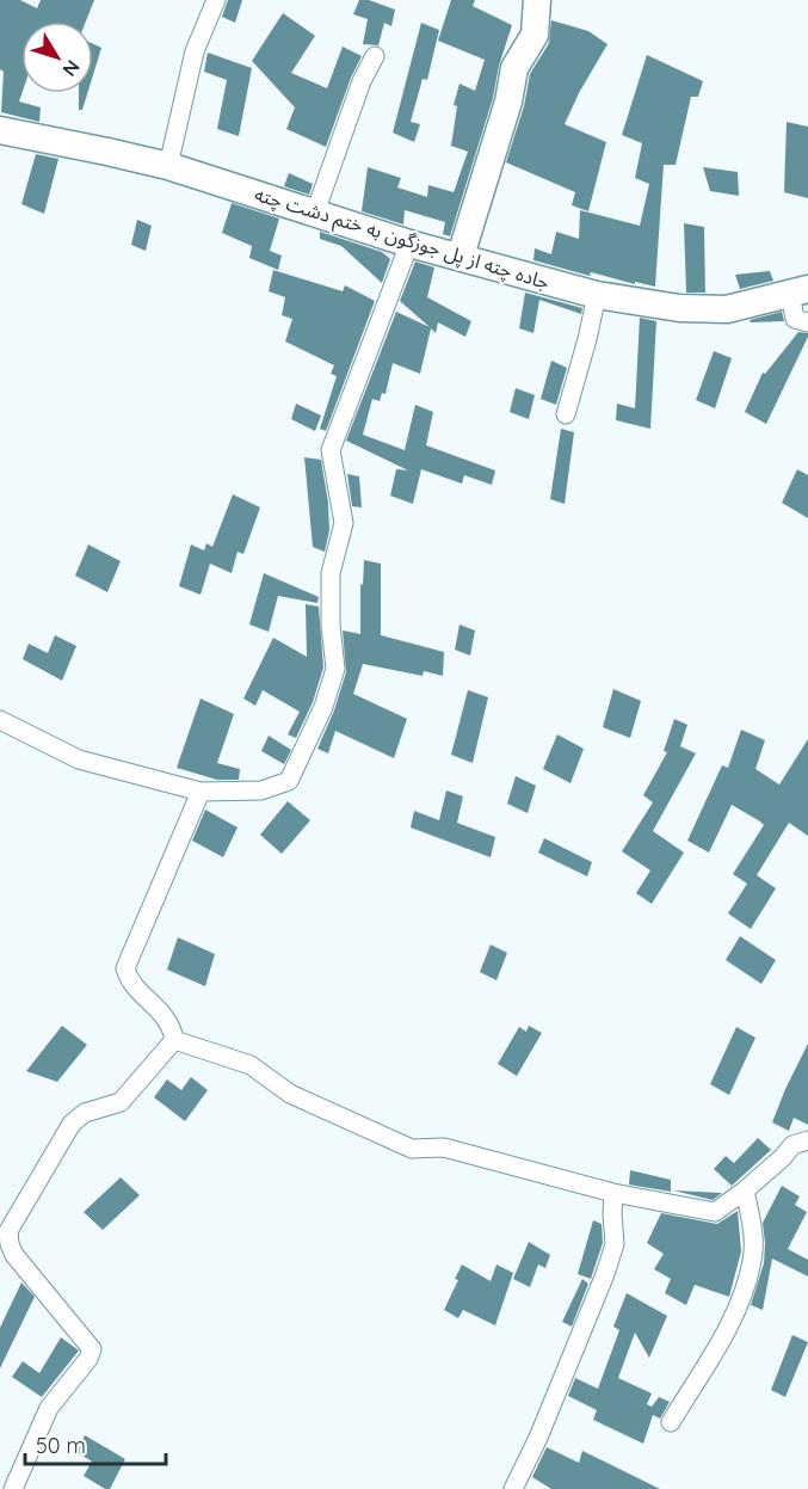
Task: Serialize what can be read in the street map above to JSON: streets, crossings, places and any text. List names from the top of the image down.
{
  "streets": {
    "street": ["جاده چته از پل جوزگون به ختم دشت چته"]
  },
  "scale_bar": "50 m",
  "north": "bottom right"
}
